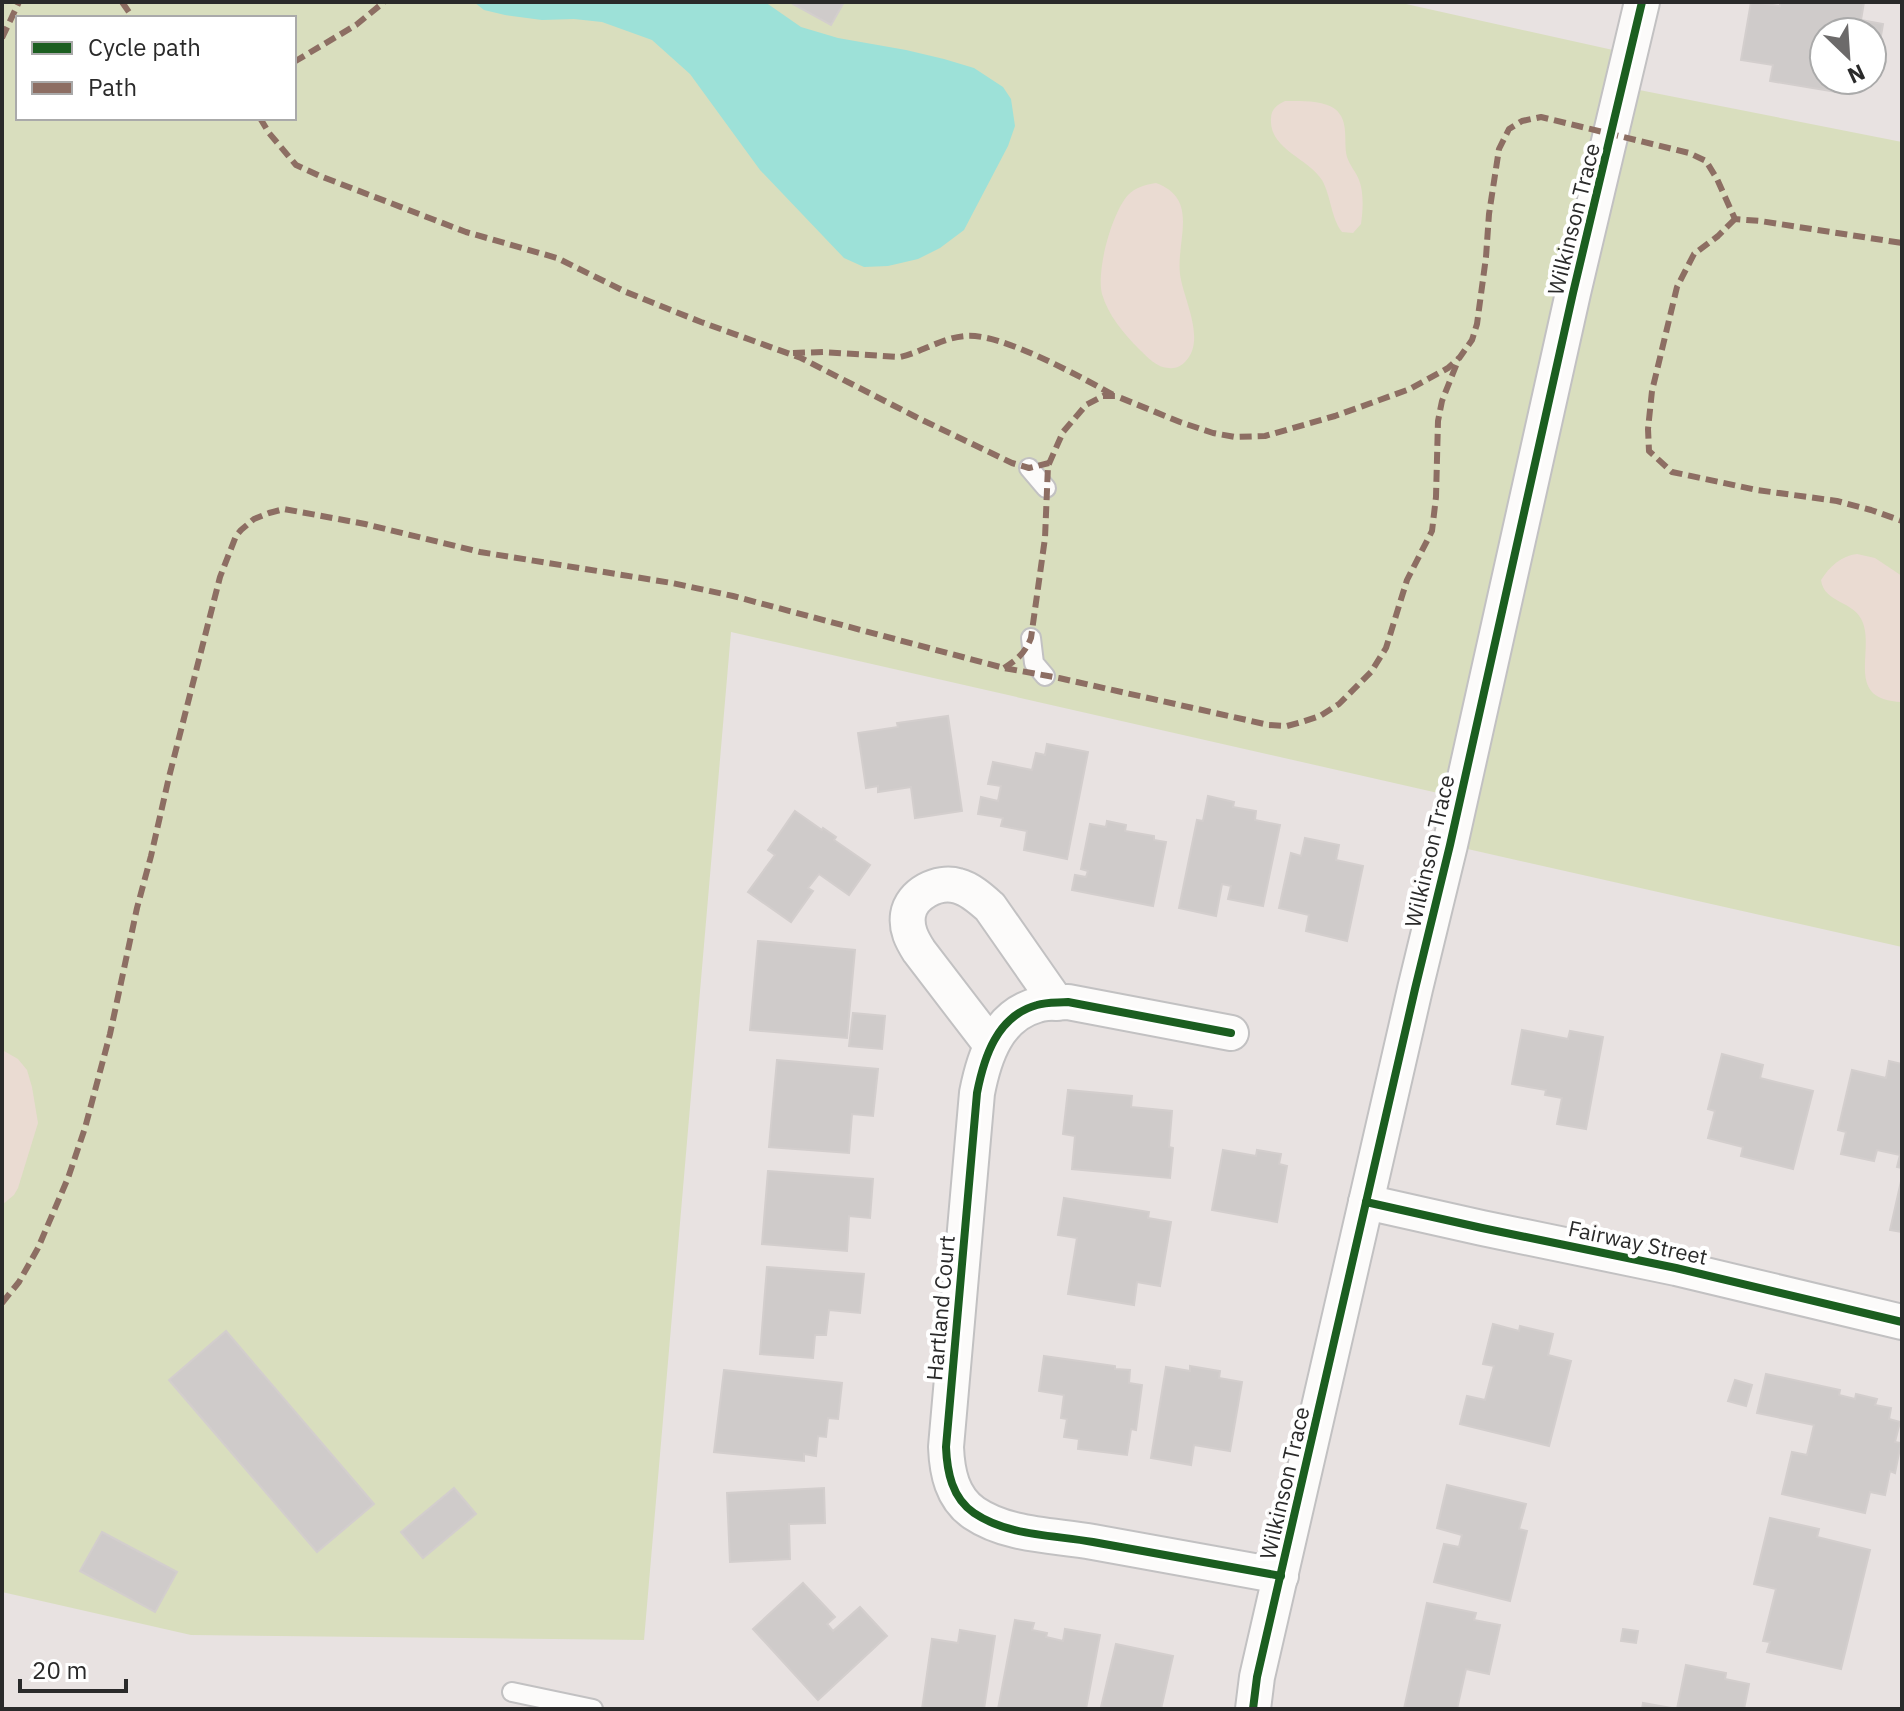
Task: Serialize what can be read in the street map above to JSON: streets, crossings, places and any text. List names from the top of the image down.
{
  "streets": {
    "street": ["Wilkinson Trace", "Fairway Street", "Hartland Court"]
  },
  "crossings": [
    ["Wilkinson Trace", "Fairway Street"],
    ["Wilkinson Trace", "Hartland Court"]
  ],
  "legend": ["Cycle path", "Path"],
  "scale_bar": "20 m",
  "north": "bottom right"
}
